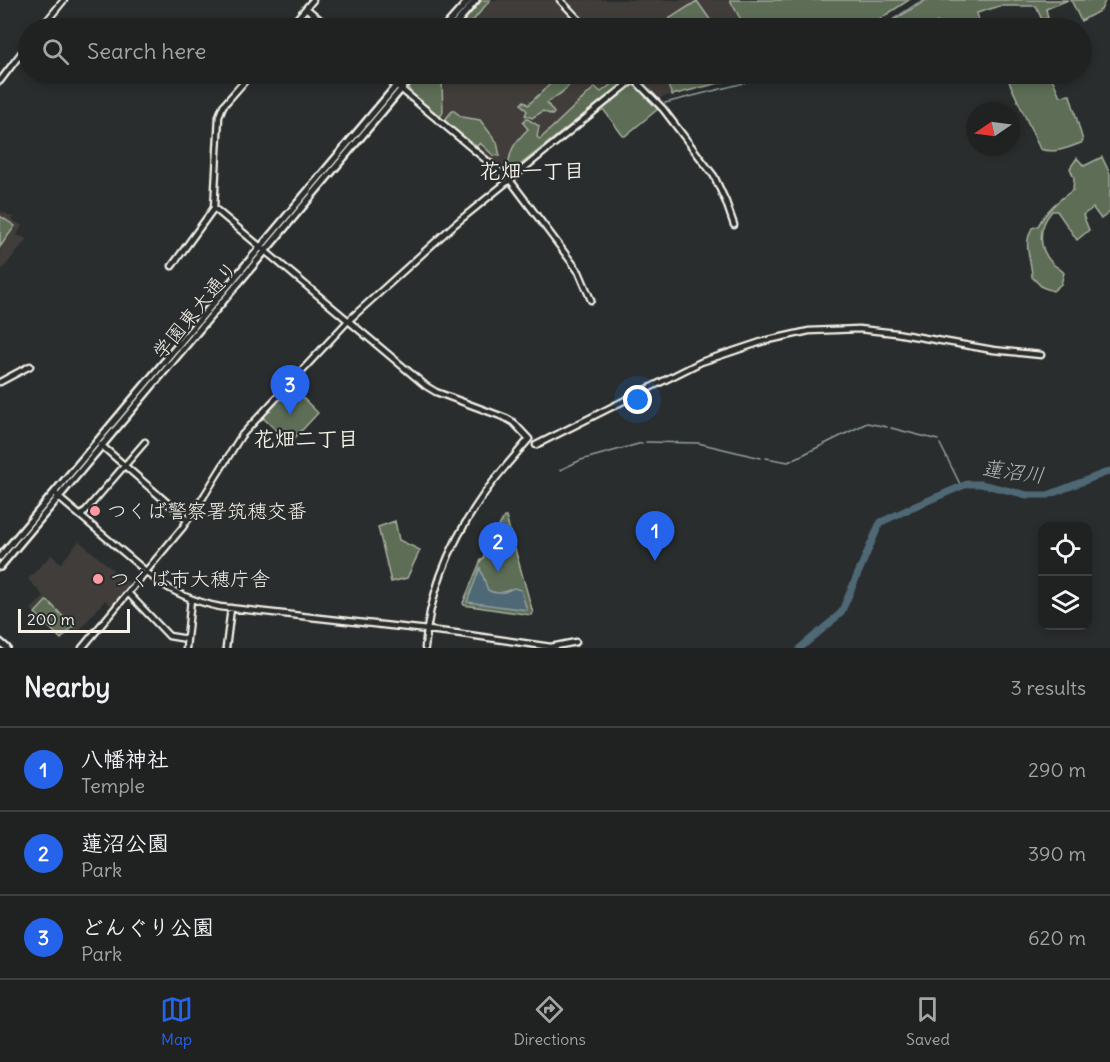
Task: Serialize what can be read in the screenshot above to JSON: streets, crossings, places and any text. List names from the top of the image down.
{
  "streets": {
    "main road": ["学園東大通り"]
  },
  "districts": ["花畑一丁目", "花畑二丁目"],
  "water": ["蓮沼川"],
  "places": ["つくば警察署筑穂交番", "つくば市大穂庁舎"],
  "scale_bar": "200 m",
  "north": "left",
  "page": {
    "search": "Search here",
    "pins": ["3", "1", "2"],
    "scale": "200 m",
    "heading": ["Nearby", "3 results"],
    "list": [
      {
        "mark": "1",
        "name": "八幡神社",
        "note": "Temple",
        "value": "290 m"
      },
      {
        "mark": "2",
        "name": "蓮沼公園",
        "note": "Park",
        "value": "390 m"
      },
      {
        "mark": "3",
        "name": "どんぐり公園",
        "note": "Park",
        "value": "620 m"
      }
    ],
    "nav": ["Map", "Directions", "Saved"]
  }
}
